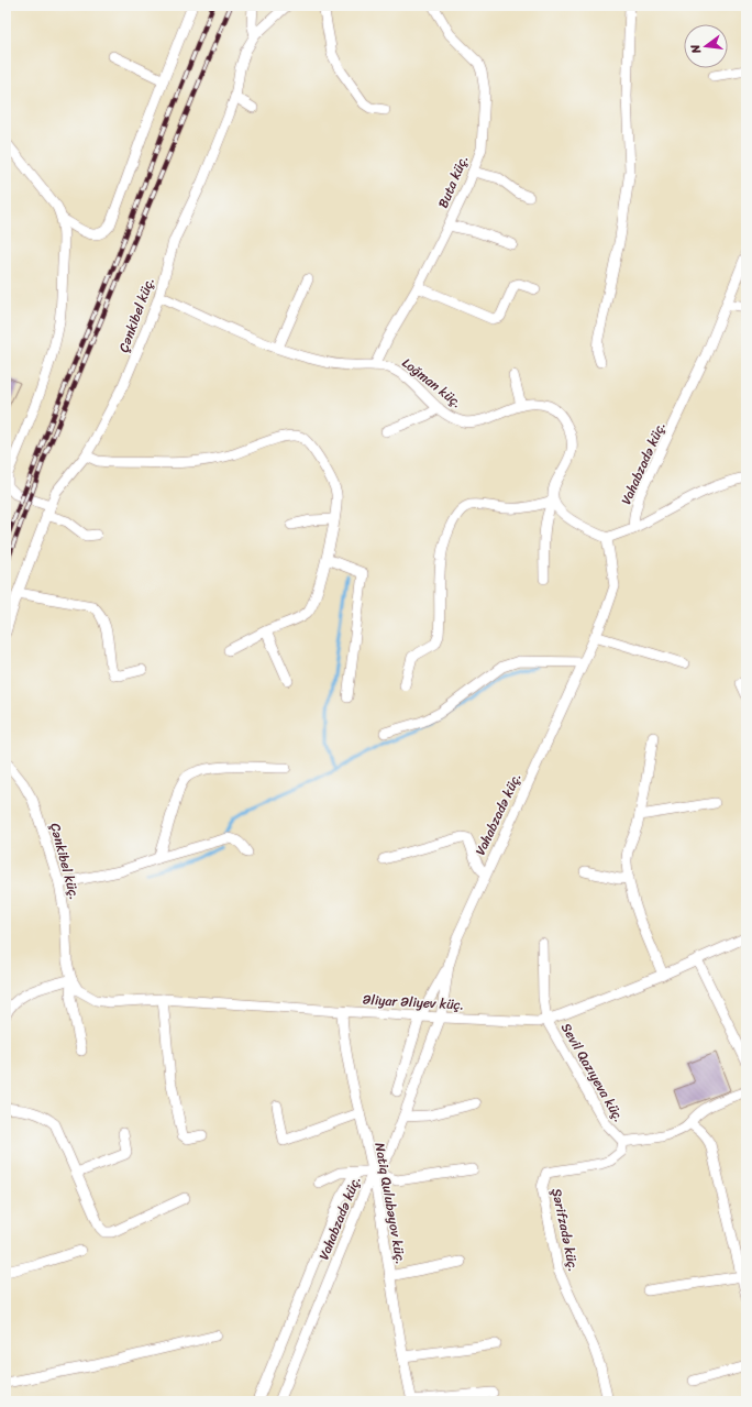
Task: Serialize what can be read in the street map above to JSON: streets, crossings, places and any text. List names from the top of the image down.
{
  "streets": {
    "street": [
      "Buta küç.",
      "Çənkibel küç.",
      "Loğman küç.",
      "Vahabzadə küç.",
      "Əliyar Əliyev küç.",
      "Sevil Qazıyeva küç.",
      "Natiq Qulubəyov küç.",
      "Şərifzadə küç."
    ]
  },
  "crossings": [
    ["Buta küç.", "Loğman küç."],
    ["Çənkibel küç.", "Loğman küç."],
    ["Çənkibel küç.", "Əliyar Əliyev küç."],
    ["Vahabzadə küç.", "Əliyar Əliyev küç."],
    ["Vahabzadə küç.", "Natiq Qulubəyov küç."],
    ["Əliyar Əliyev küç.", "Sevil Qazıyeva küç."],
    ["Əliyar Əliyev küç.", "Natiq Qulubəyov küç."],
    ["Sevil Qazıyeva küç.", "Şərifzadə küç."]
  ],
  "north": "left"
}
